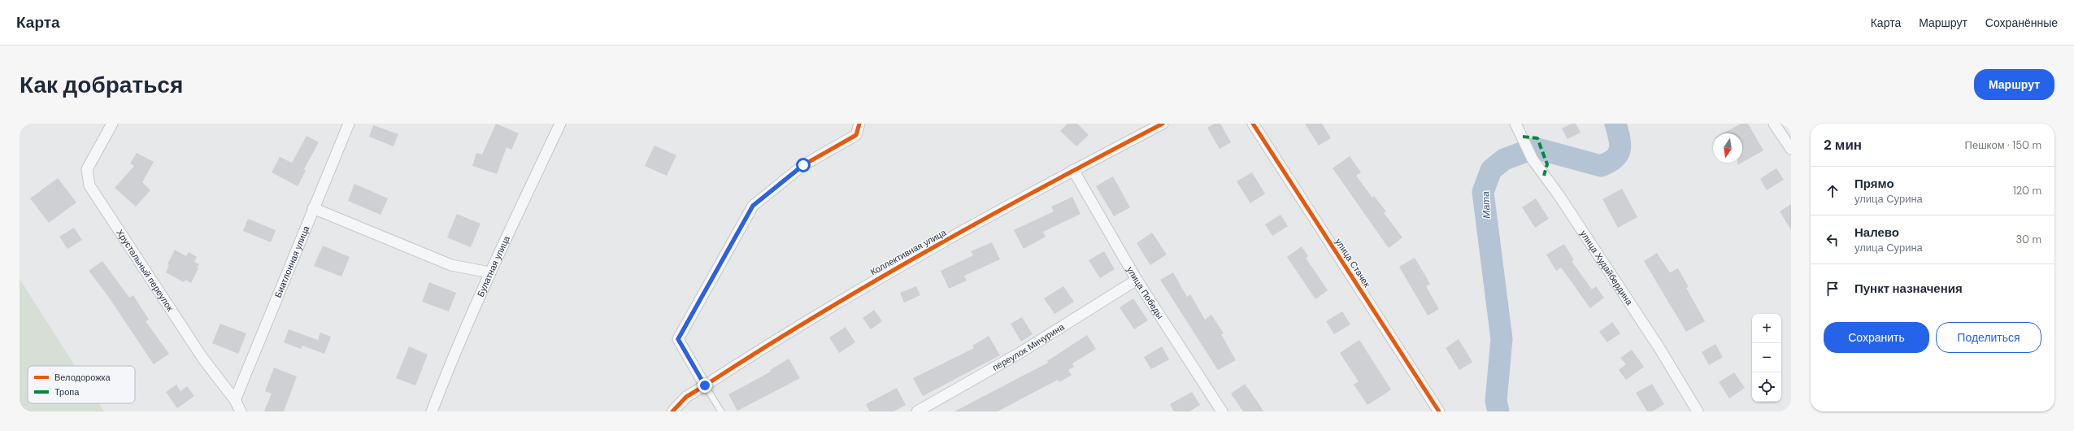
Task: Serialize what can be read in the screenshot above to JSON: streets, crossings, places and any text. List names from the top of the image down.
{
  "streets": {
    "street": [
      "Коллективная улица",
      "Биатлонная улица",
      "улица Стачек",
      "Булатная улица",
      "улица Худайбердина",
      "Хрустальный переулок",
      "улица Победы",
      "переулок Мичурина"
    ]
  },
  "crossings": [
    ["Коллективная улица", "улица Победы"],
    ["Биатлонная улица", "Хрустальный переулок"],
    ["улица Победы", "переулок Мичурина"]
  ],
  "water": ["Мата"],
  "legend": ["Велодорожка", "Тропа"],
  "north": "bottom",
  "page": {
    "header": "Карта",
    "nav": ["Карта", "Маршрут", "Сохранённые"],
    "buttons": [
      "Маршрут",
      ["Сохранить", "Поделиться"]
    ],
    "title": "Как добраться",
    "heading": ["2 мин", "Пешком · 150 m"],
    "list": [
      ["Прямо", "улица Сурина", "120 m"],
      ["Налево", "улица Сурина", "30 m"],
      "Пункт назначения"
    ],
    "map_buttons": ["+", "−"]
  }
}
